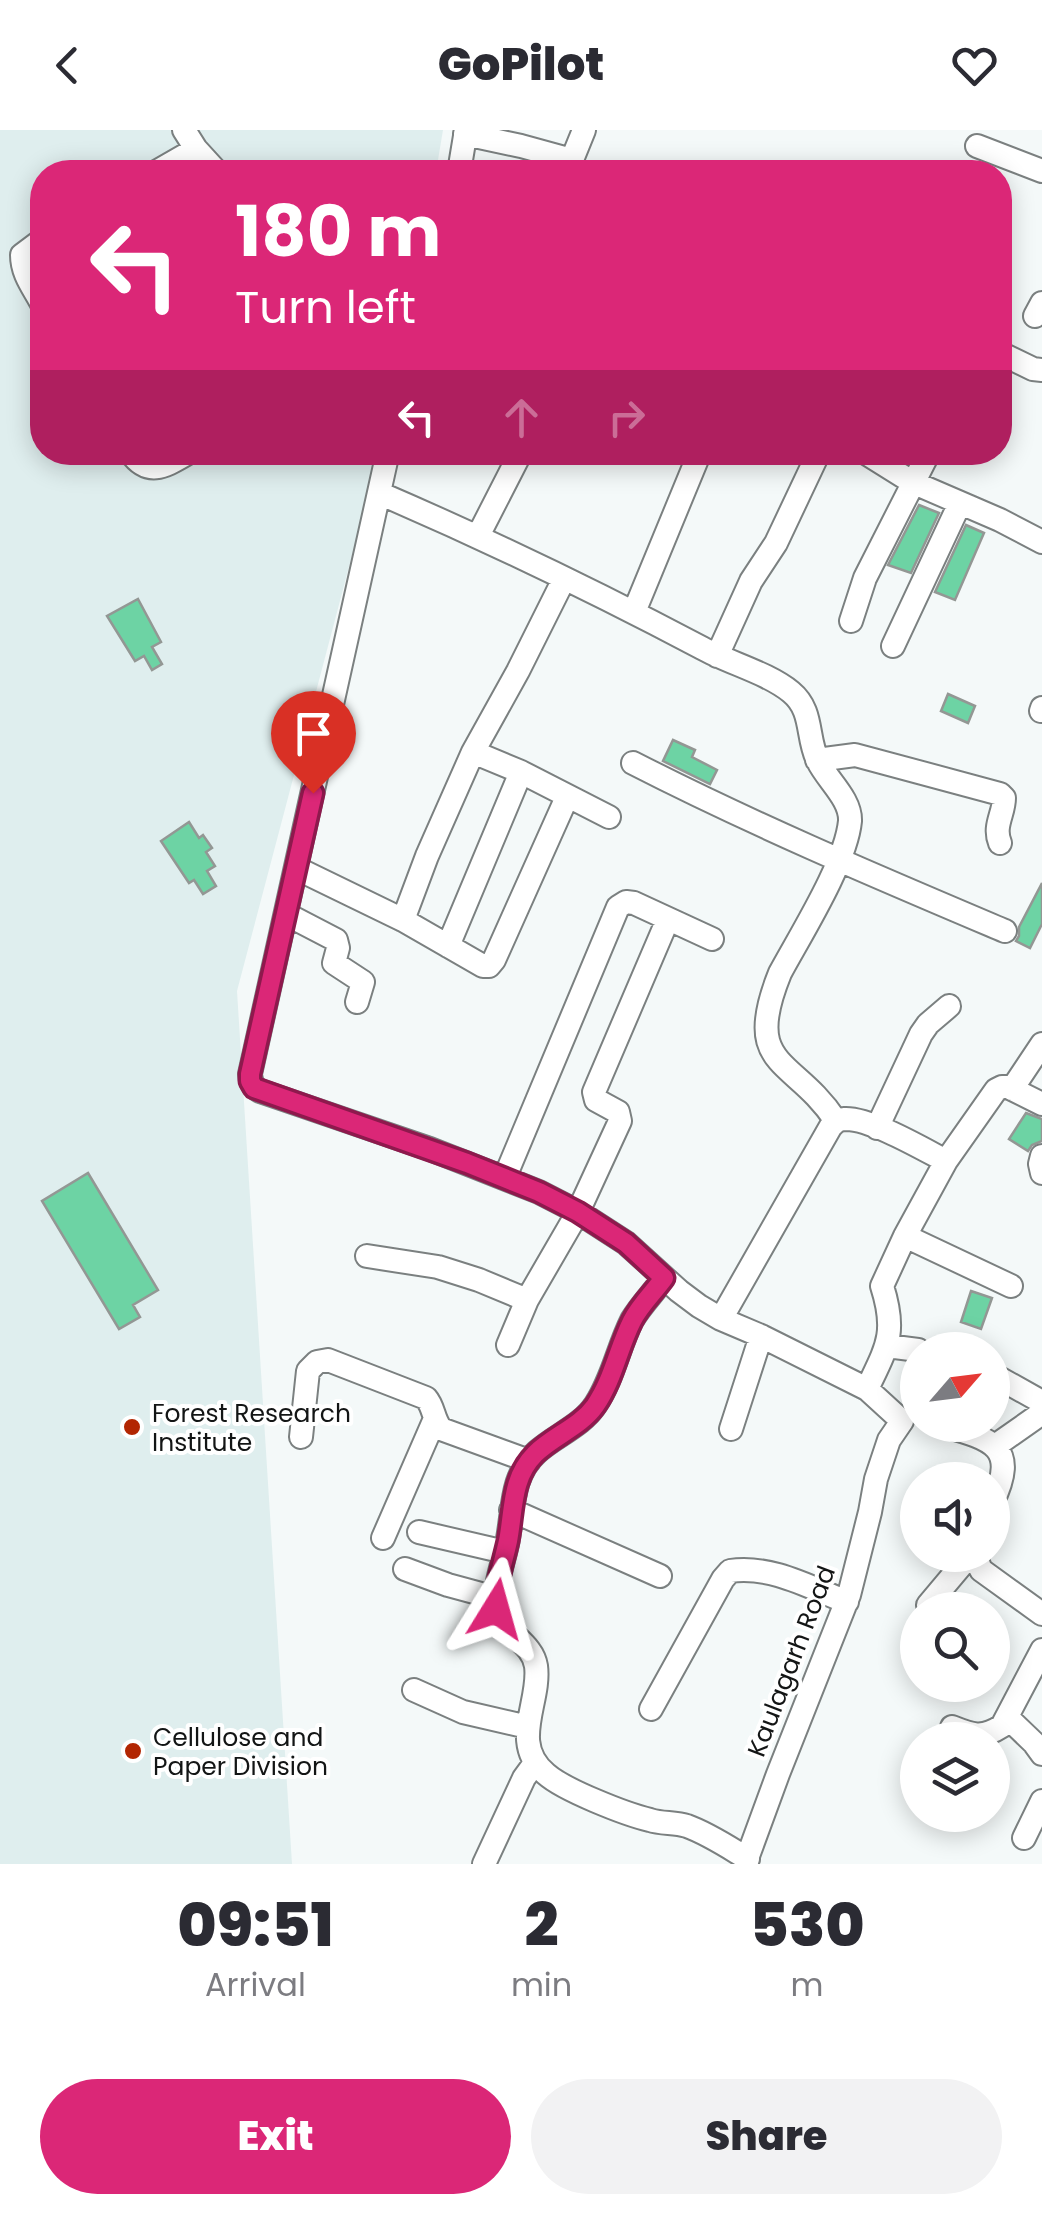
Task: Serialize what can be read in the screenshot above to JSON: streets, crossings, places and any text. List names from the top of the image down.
{
  "streets": {
    "street": ["Kaulagarh Road"]
  },
  "places": ["Forest Research Institute", "Cellulose and Paper Division"],
  "north": "top right",
  "page": {
    "header": "GoPilot",
    "turn": ["180 m", "Turn left"],
    "eta": [
      "09:51",
      "Arrival",
      "2",
      "min",
      "530",
      "m"
    ],
    "buttons": ["Exit", "Share"]
  }
}
